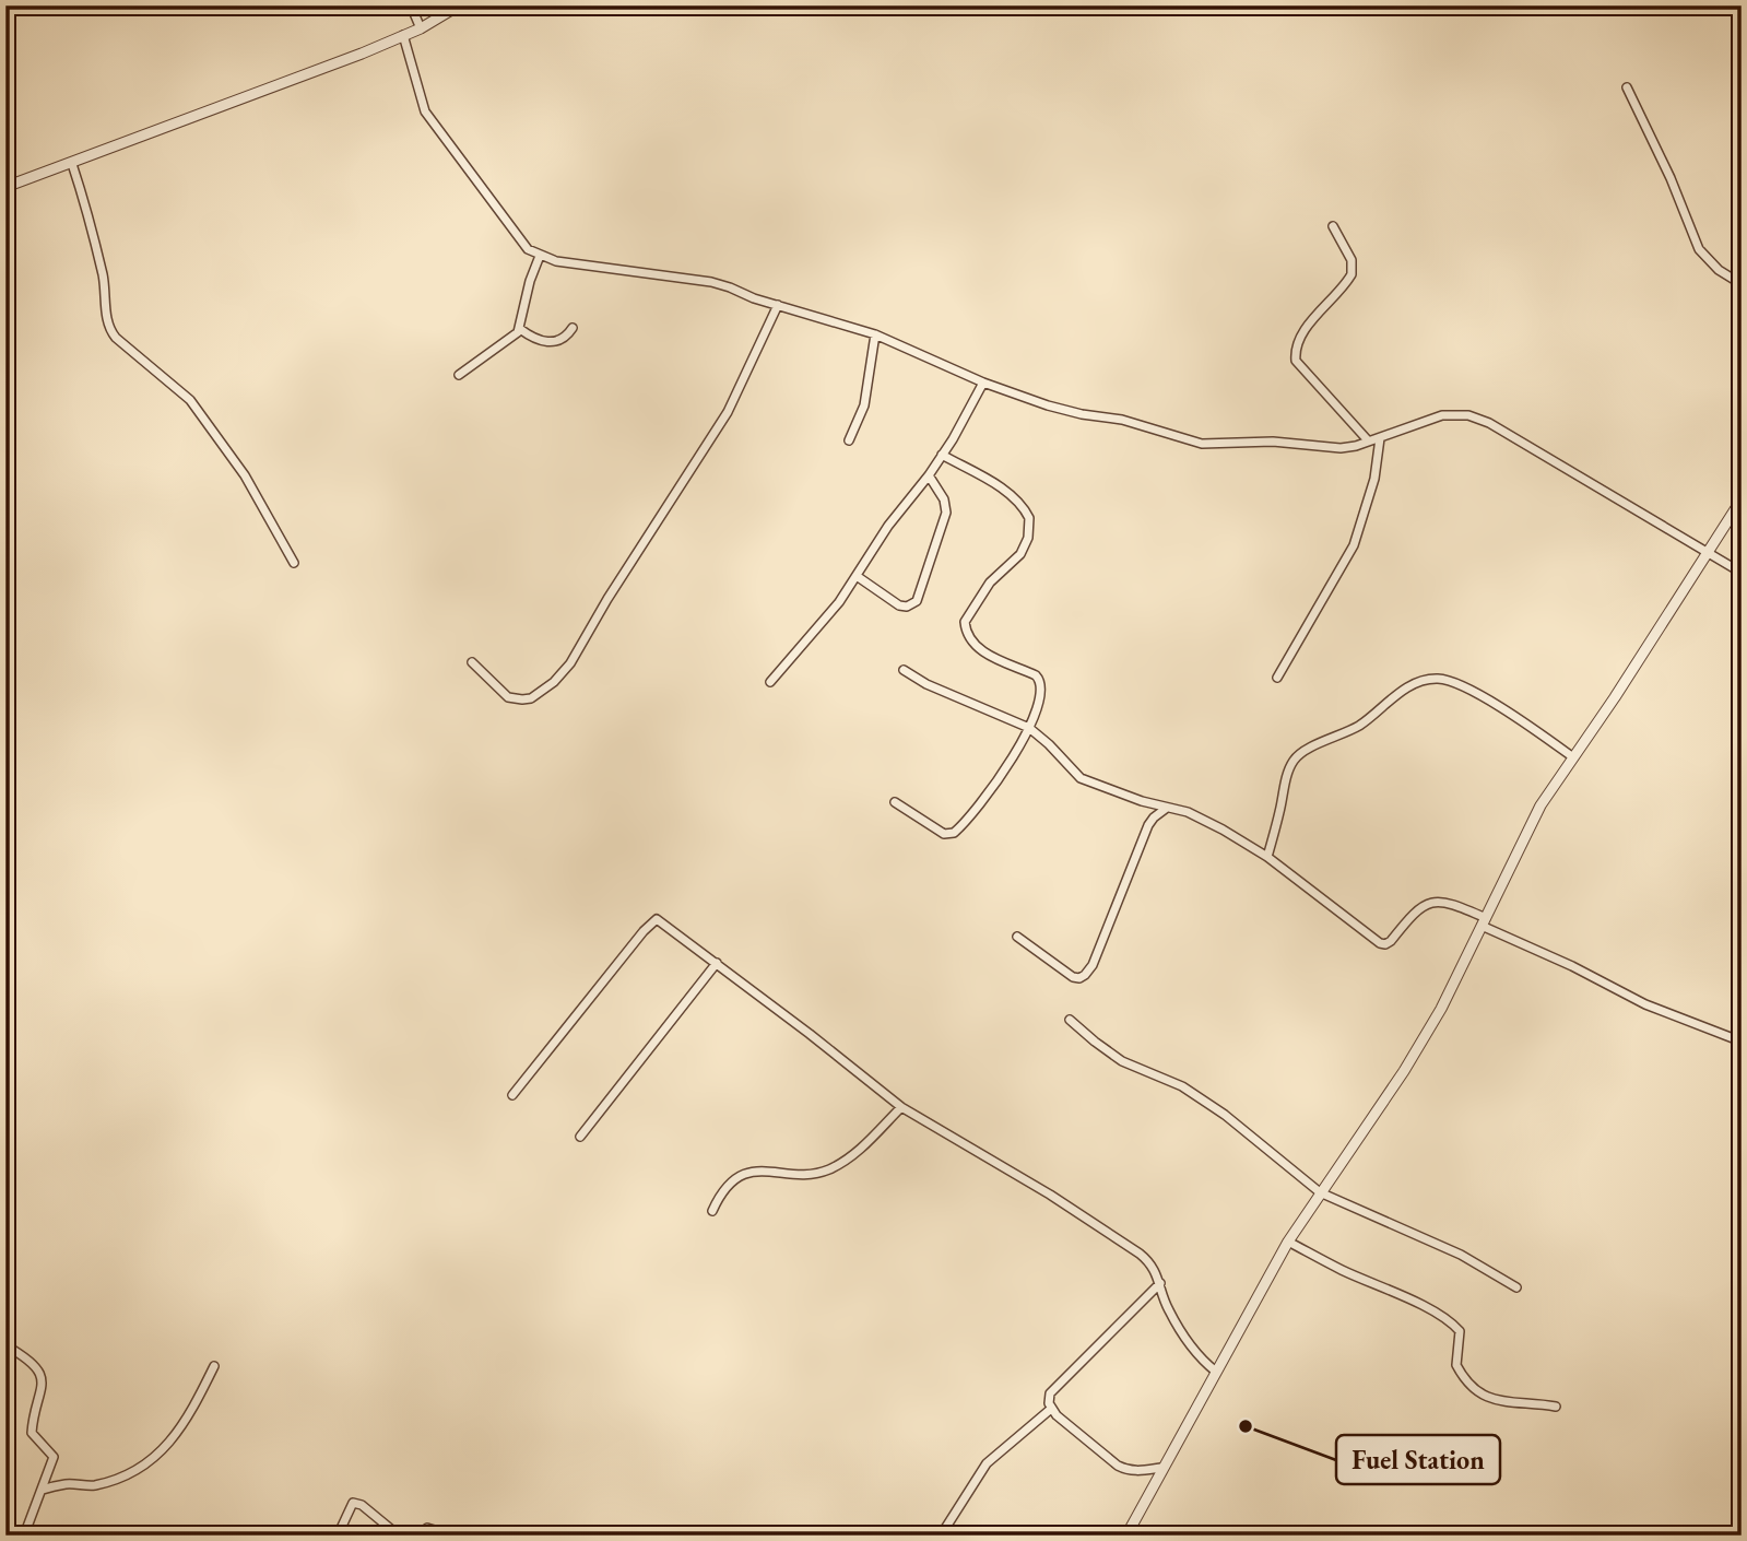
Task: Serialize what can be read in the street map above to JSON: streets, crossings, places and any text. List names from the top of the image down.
{
  "places": ["Fuel Station"]
}
